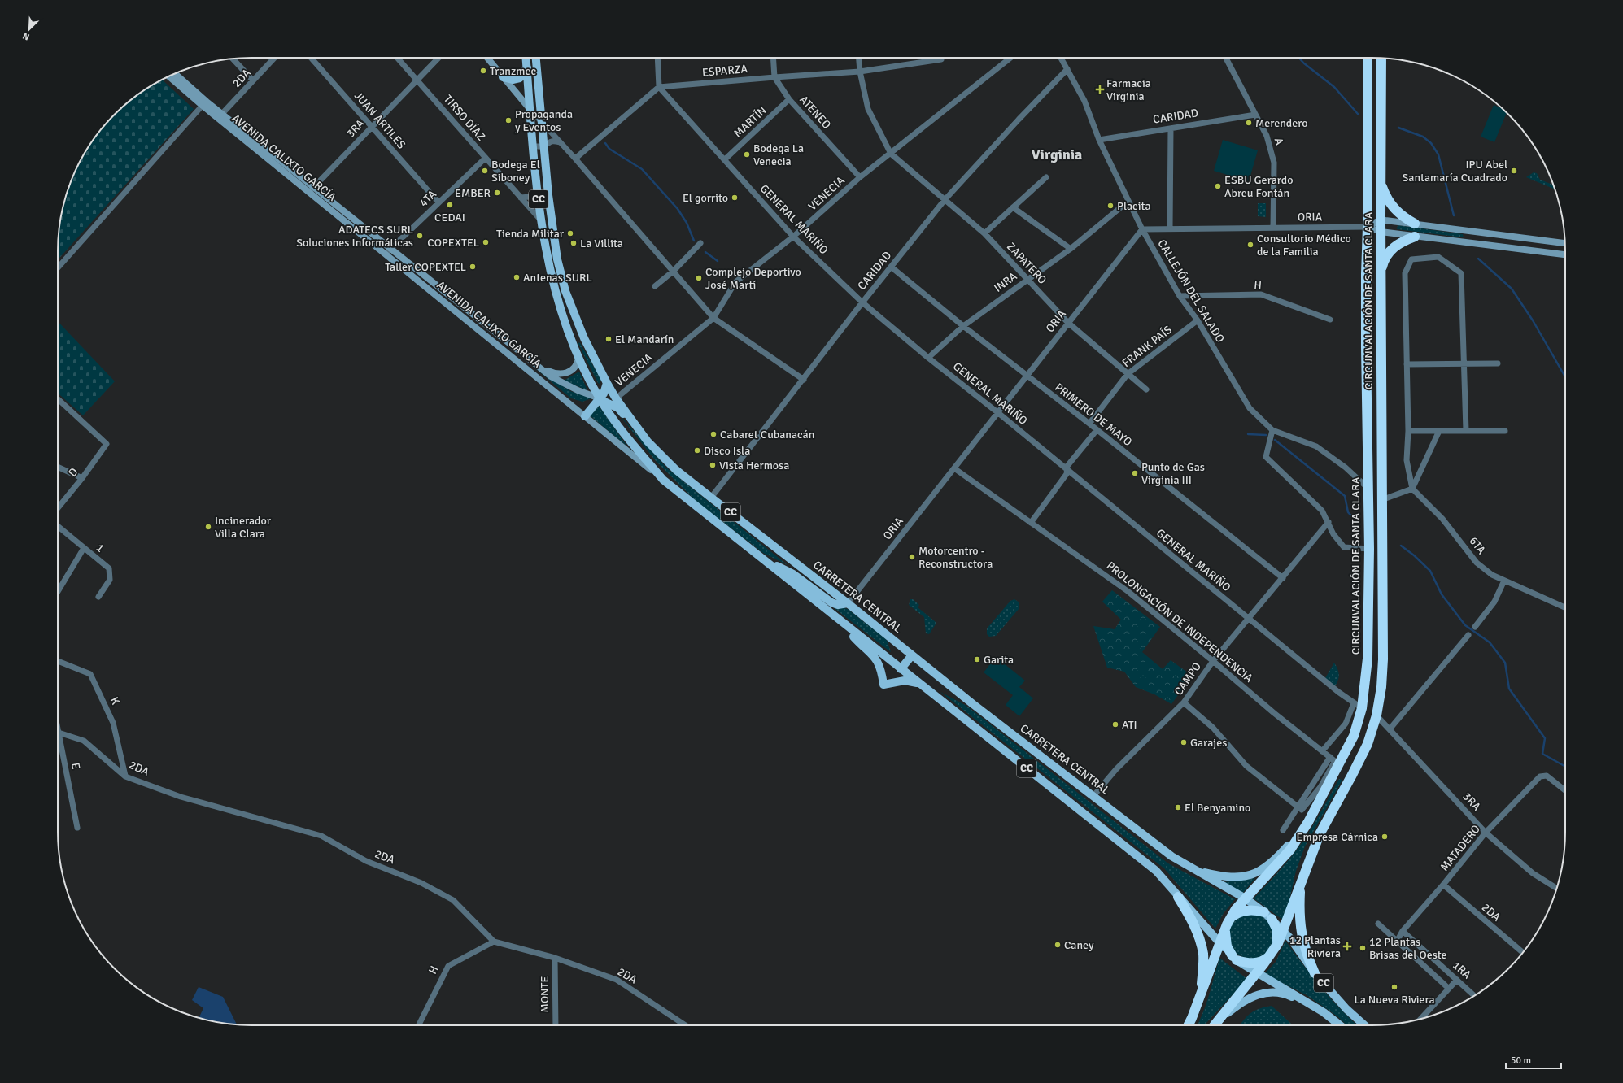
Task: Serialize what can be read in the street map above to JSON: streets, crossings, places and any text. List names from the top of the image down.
{
  "streets": {
    "highway": ["CIRCUNVALACIÓN DE SANTA CLARA"],
    "main road": ["AVENIDA CALIXTO GARCÍA", "CC", "CARRETERA CENTRAL"],
    "street": [
      "ESPARZA",
      "2DA",
      "ATENEO",
      "CARIDAD",
      "TIRSO DÍAZ",
      "JUAN ARTILES",
      "MARTÍN",
      "3RA",
      "A",
      "VENECIA",
      "4TA",
      "ORIA",
      "GENERAL MARIÑO",
      "ZAPATERO",
      "INRA",
      "H",
      "CALLEJÓN DEL SALADO",
      "FRANK PAÍS",
      "PRIMERO DE MAYO",
      "D",
      "6TA",
      "1",
      "PROLONGACIÓN DE INDEPENDENCIA",
      "CAMPO",
      "K",
      "E",
      "MATADERO",
      "1RA",
      "MONTE"
    ]
  },
  "crossings": [
    ["ESPARZA", "ATENEO"],
    ["ESPARZA", "GENERAL MARIÑO"],
    ["2DA", "AVENIDA CALIXTO GARCÍA"],
    ["2DA", "H"],
    ["2DA", "K"],
    ["2DA", "MATADERO"],
    ["2DA", "MONTE"],
    ["ATENEO", "MARTÍN"],
    ["ATENEO", "VENECIA"],
    ["CARIDAD", "A"],
    ["CARIDAD", "GENERAL MARIÑO"],
    ["CARIDAD", "ZAPATERO"],
    ["CARIDAD", "CALLEJÓN DEL SALADO"],
    ["CARIDAD", "PRIMERO DE MAYO"],
    ["CARIDAD", "CARRETERA CENTRAL"],
    ["TIRSO DÍAZ", "3RA"],
    ["TIRSO DÍAZ", "4TA"],
    ["TIRSO DÍAZ", "CC"],
    ["JUAN ARTILES", "3RA"],
    ["JUAN ARTILES", "4TA"],
    ["MARTÍN", "GENERAL MARIÑO"],
    ["3RA", "AVENIDA CALIXTO GARCÍA"],
    ["3RA", "CIRCUNVALACIÓN DE SANTA CLARA"],
    ["3RA", "MATADERO"],
    ["A", "ORIA"],
    ["AVENIDA CALIXTO GARCÍA", "4TA"],
    ["AVENIDA CALIXTO GARCÍA", "CC"],
    ["VENECIA", "GENERAL MARIÑO"],
    ["VENECIA", "ZAPATERO"],
    ["VENECIA", "CARRETERA CENTRAL"],
    ["CC", "CIRCUNVALACIÓN DE SANTA CLARA"],
    ["CC", "CARRETERA CENTRAL"],
    ["ORIA", "GENERAL MARIÑO"],
    ["ORIA", "ZAPATERO"],
    ["ORIA", "CALLEJÓN DEL SALADO"],
    ["ORIA", "CIRCUNVALACIÓN DE SANTA CLARA"],
    ["ORIA", "PRIMERO DE MAYO"],
    ["ORIA", "CARRETERA CENTRAL"],
    ["ORIA", "PROLONGACIÓN DE INDEPENDENCIA"],
    ["GENERAL MARIÑO", "INRA"],
    ["GENERAL MARIÑO", "CIRCUNVALACIÓN DE SANTA CLARA"],
    ["GENERAL MARIÑO", "CAMPO"],
    ["ZAPATERO", "INRA"],
    ["ZAPATERO", "FRANK PAÍS"],
    ["INRA", "CALLEJÓN DEL SALADO"],
    ["INRA", "PRIMERO DE MAYO"],
    ["H", "CALLEJÓN DEL SALADO"],
    ["CALLEJÓN DEL SALADO", "CIRCUNVALACIÓN DE SANTA CLARA"],
    ["CALLEJÓN DEL SALADO", "FRANK PAÍS"],
    ["CIRCUNVALACIÓN DE SANTA CLARA", "CARRETERA CENTRAL"],
    ["CIRCUNVALACIÓN DE SANTA CLARA", "PROLONGACIÓN DE INDEPENDENCIA"],
    ["FRANK PAÍS", "PRIMERO DE MAYO"],
    ["PRIMERO DE MAYO", "CAMPO"],
    ["CARRETERA CENTRAL", "CAMPO"],
    ["PROLONGACIÓN DE INDEPENDENCIA", "CAMPO"],
    ["MATADERO", "1RA"]
  ],
  "districts": ["Virginia"],
  "places": {
    "other": [
      "Tranzmec",
      "Propaganda y Eventos",
      "Merendero",
      "Bodega La Venecia",
      "Bodega El Siboney",
      "IPU Abel Santamaría Cuadrado",
      "ESBU Gerardo Abreu Fontán",
      "EMBER",
      "El gorrito",
      "CEDAI",
      "Placita",
      "Tienda Militar",
      "ADATECS SURL Soluciones Informáticas",
      "COPEXTEL",
      "La Villita",
      "Consultorio Médico de la Familia",
      "Taller COPEXTEL",
      "Antenas SURL",
      "Complejo Deportivo José Martí",
      "El Mandarín",
      "Cabaret Cubanacán",
      "Disco Isla",
      "Vista Hermosa",
      "Punto de Gas Virginia III",
      "Incinerador Villa Clara",
      "Motorcentro - Reconstructora",
      "Garita",
      "ATI",
      "Garajes",
      "El Benyamino",
      "Empresa Cárnica",
      "Caney",
      "12 Plantas Brisas del Oeste",
      "La Nueva Riviera"
    ],
    "health": ["Farmacia Virginia", "12 Plantas Riviera"]
  },
  "scale_bar": "50 m",
  "north": "bottom left"
}
